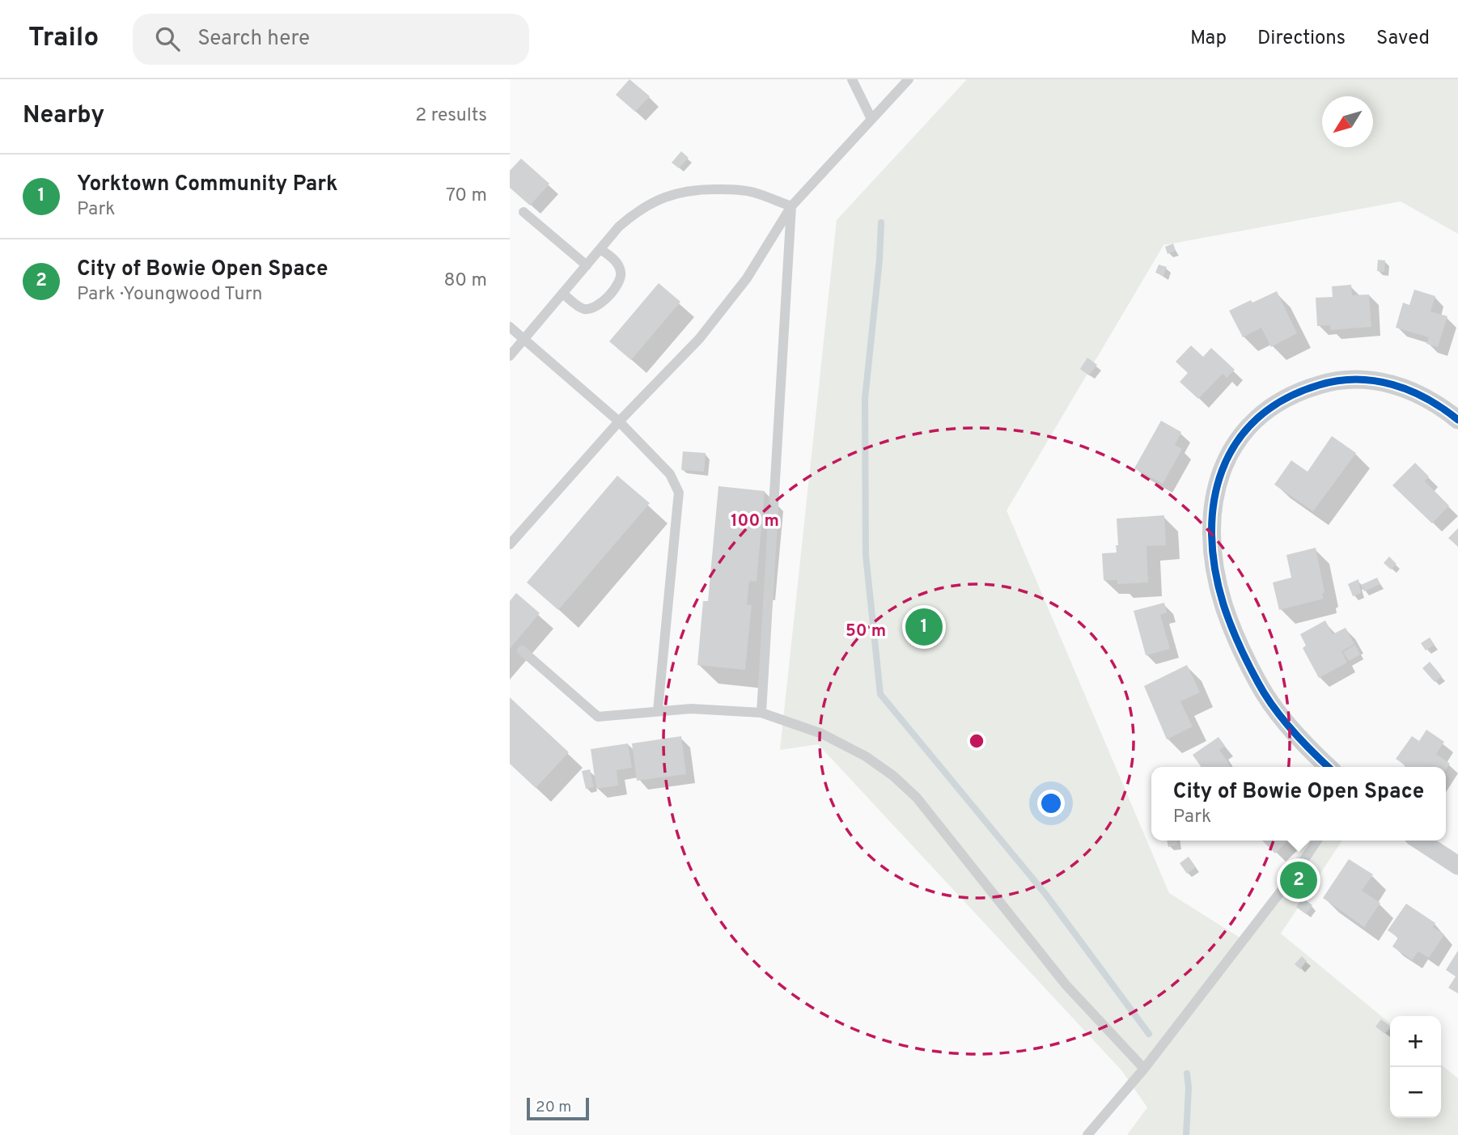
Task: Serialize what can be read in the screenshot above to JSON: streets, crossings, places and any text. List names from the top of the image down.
{
  "scale_bar": "20 m",
  "north": "bottom left",
  "page": {
    "header": "Trailo",
    "search": "Search here",
    "nav": ["Map", "Directions", "Saved"],
    "heading": ["Nearby", "2 results"],
    "list": [
      {
        "mark": "1",
        "name": "Yorktown Community Park",
        "note": "Park",
        "value": "70 m"
      },
      {
        "mark": "2",
        "name": "City of Bowie Open Space",
        "note": "Park · Youngwood Turn",
        "value": "80 m"
      }
    ],
    "pins": ["1", "2"],
    "popup": ["City of Bowie Open Space", "Park"],
    "map_buttons": ["+", "−"],
    "scale": "20 m"
  },
  "rings": ["100 m", "50 m"]
}
